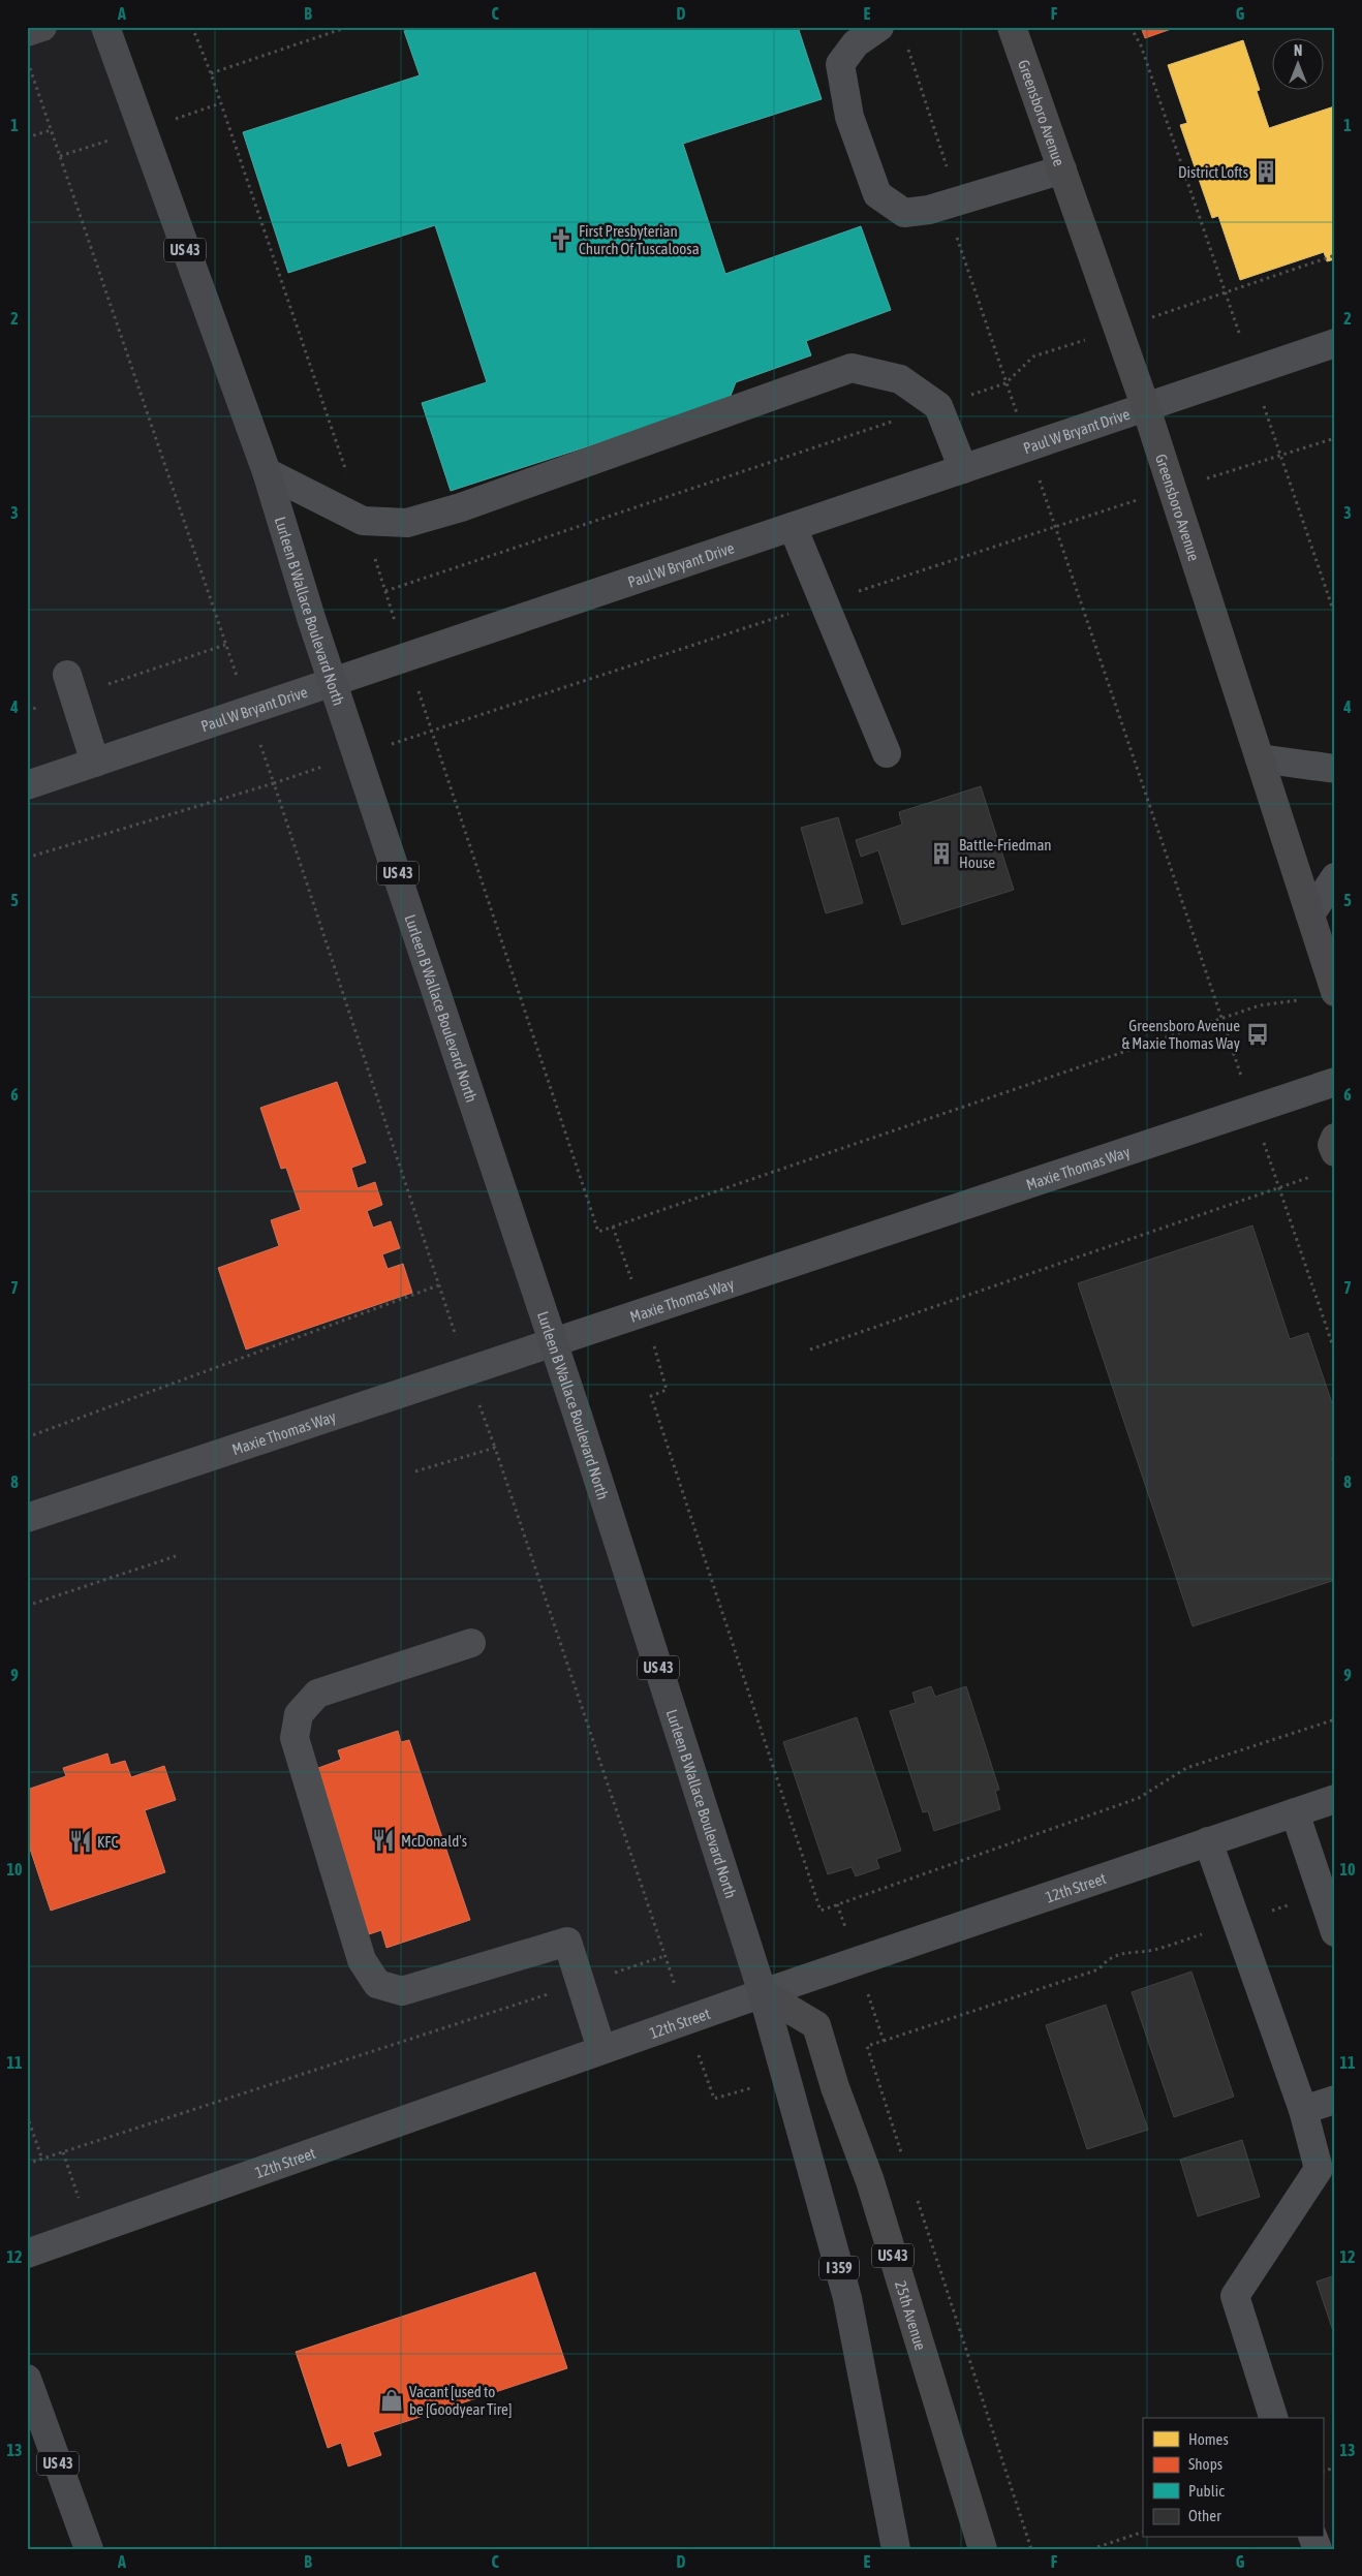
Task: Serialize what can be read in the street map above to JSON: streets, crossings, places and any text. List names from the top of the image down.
{
  "streets": {
    "highway": ["US 43", "Lurleen B Wallace Boulevard North", "I 359"],
    "main road": ["Greensboro Avenue", "25th Avenue"],
    "street": ["Paul W Bryant Drive", "Maxie Thomas Way", "12th Street"]
  },
  "crossings": [
    ["Greensboro Avenue", "Paul W Bryant Drive"],
    ["Paul W Bryant Drive", "Lurleen B Wallace Boulevard North"],
    ["Lurleen B Wallace Boulevard North", "Maxie Thomas Way"],
    ["Lurleen B Wallace Boulevard North", "12th Street"],
    ["Lurleen B Wallace Boulevard North", "I 359"],
    ["Lurleen B Wallace Boulevard North", "25th Avenue"],
    ["12th Street", "I 359"],
    ["12th Street", "25th Avenue"],
    ["I 359", "25th Avenue"]
  ],
  "places": {
    "building": ["District Lofts", "Battle-Friedman House"],
    "church": ["First Presbyterian Church Of Tuscaloosa"],
    "bus stop": ["Greensboro Avenue & Maxie Thomas Way"],
    "restaurant": ["McDonald's", "KFC"],
    "shop": ["Vacant [used to be [Goodyear Tire]"]
  },
  "legend": [
    "Homes",
    "Shops",
    "Public",
    "Other"
  ],
  "north": "top",
  "grid": {
    "columns": [
      "A",
      "B",
      "C",
      "D",
      "E",
      "F",
      "G"
    ],
    "rows": [
      "1",
      "2",
      "3",
      "4",
      "5",
      "6",
      "7",
      "8",
      "9",
      "10",
      "11",
      "12",
      "13"
    ]
  }
}
